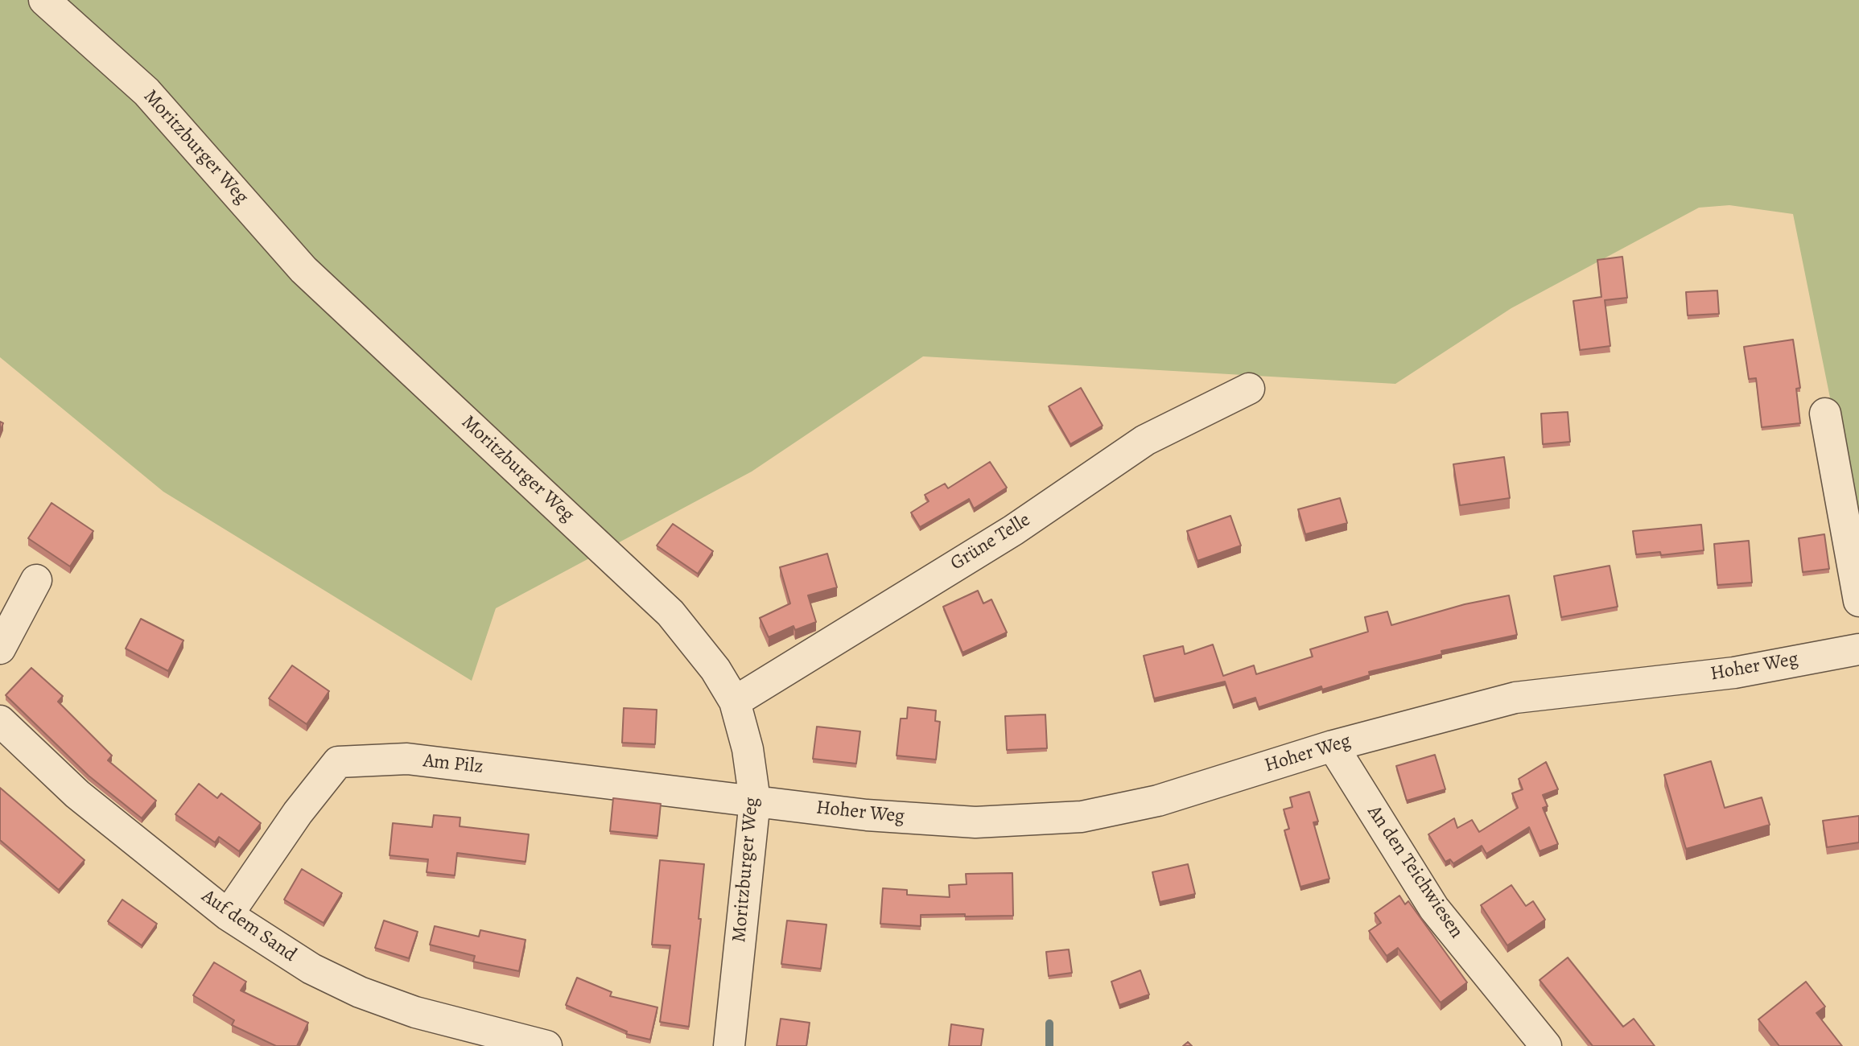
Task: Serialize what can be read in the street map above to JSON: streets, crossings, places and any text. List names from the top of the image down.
{
  "streets": {
    "street": [
      "Moritzburger Weg",
      "Grüne Telle",
      "Hoher Weg",
      "Am Pilz",
      "An den Teichwiesen",
      "Auf dem Sand"
    ]
  },
  "crossings": [
    ["Moritzburger Weg", "Grüne Telle"],
    ["Moritzburger Weg", "Hoher Weg"],
    ["Moritzburger Weg", "Am Pilz"],
    ["Hoher Weg", "Am Pilz"],
    ["Hoher Weg", "An den Teichwiesen"],
    ["Am Pilz", "Auf dem Sand"]
  ]
}
